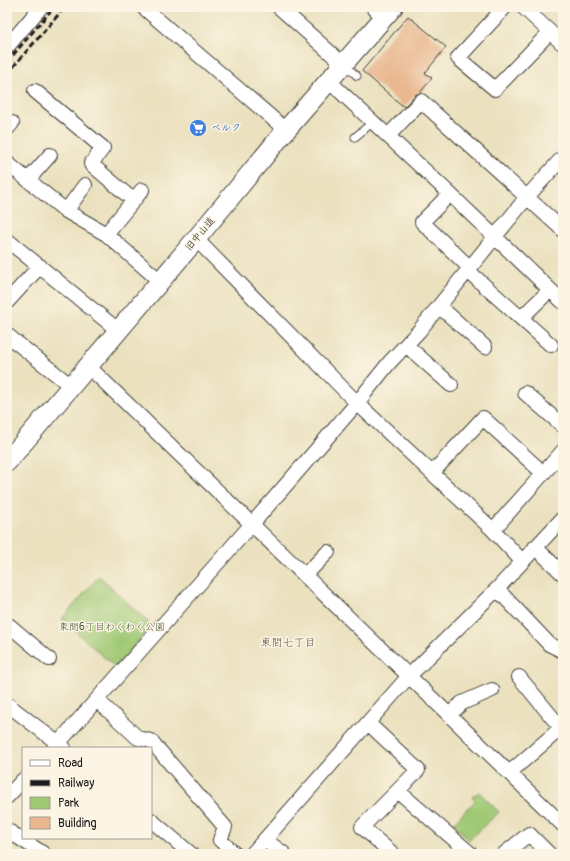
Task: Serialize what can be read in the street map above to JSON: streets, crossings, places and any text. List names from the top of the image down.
{
  "streets": {
    "main road": ["旧中山道"]
  },
  "districts": ["東間七丁目"],
  "parks": ["東間6丁目わくわく公園"],
  "places": {
    "supermarket": ["ベルク"]
  },
  "legend": [
    "Road",
    "Railway",
    "Park",
    "Building"
  ]
}
